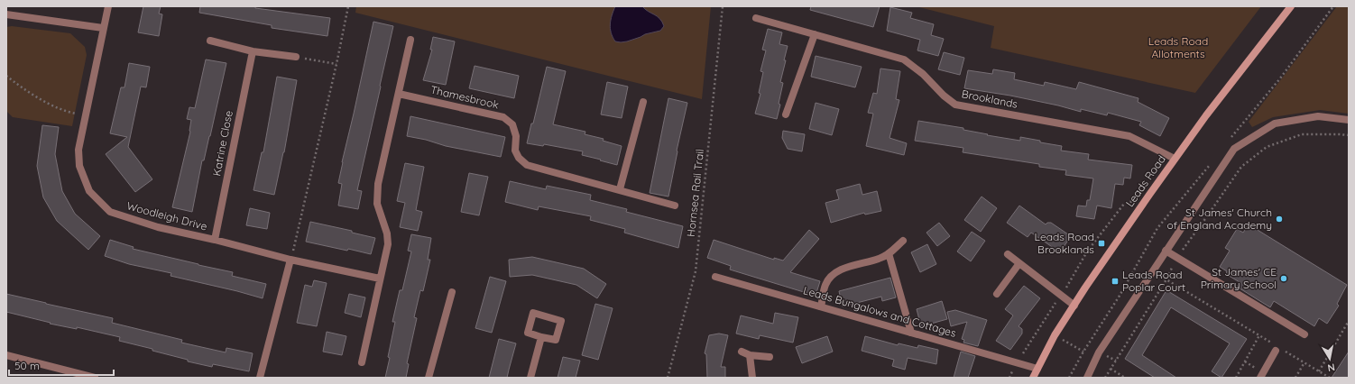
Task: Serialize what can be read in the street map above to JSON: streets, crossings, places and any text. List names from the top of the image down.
{
  "streets": {
    "main road": ["Leads Road"],
    "street": [
      "Thamesbrook",
      "Brooklands",
      "Katrine Close",
      "Woodleigh Drive",
      "Leads Bungalows and Cottages"
    ],
    "path": ["Hornsea Rail Trail"]
  },
  "crossings": [
    ["Brooklands", "Leads Road"],
    ["Katrine Close", "Woodleigh Drive"],
    ["Leads Road", "Leads Bungalows and Cottages"]
  ],
  "parks": ["Leads Road Allotments"],
  "places": {
    "other": ["St James' Church of England Academy", "St James' CE Primary School"],
    "transit": ["Leads Road Brooklands", "Leads Road Poplar Court"]
  },
  "scale_bar": "50 m",
  "north": "bottom"
}
